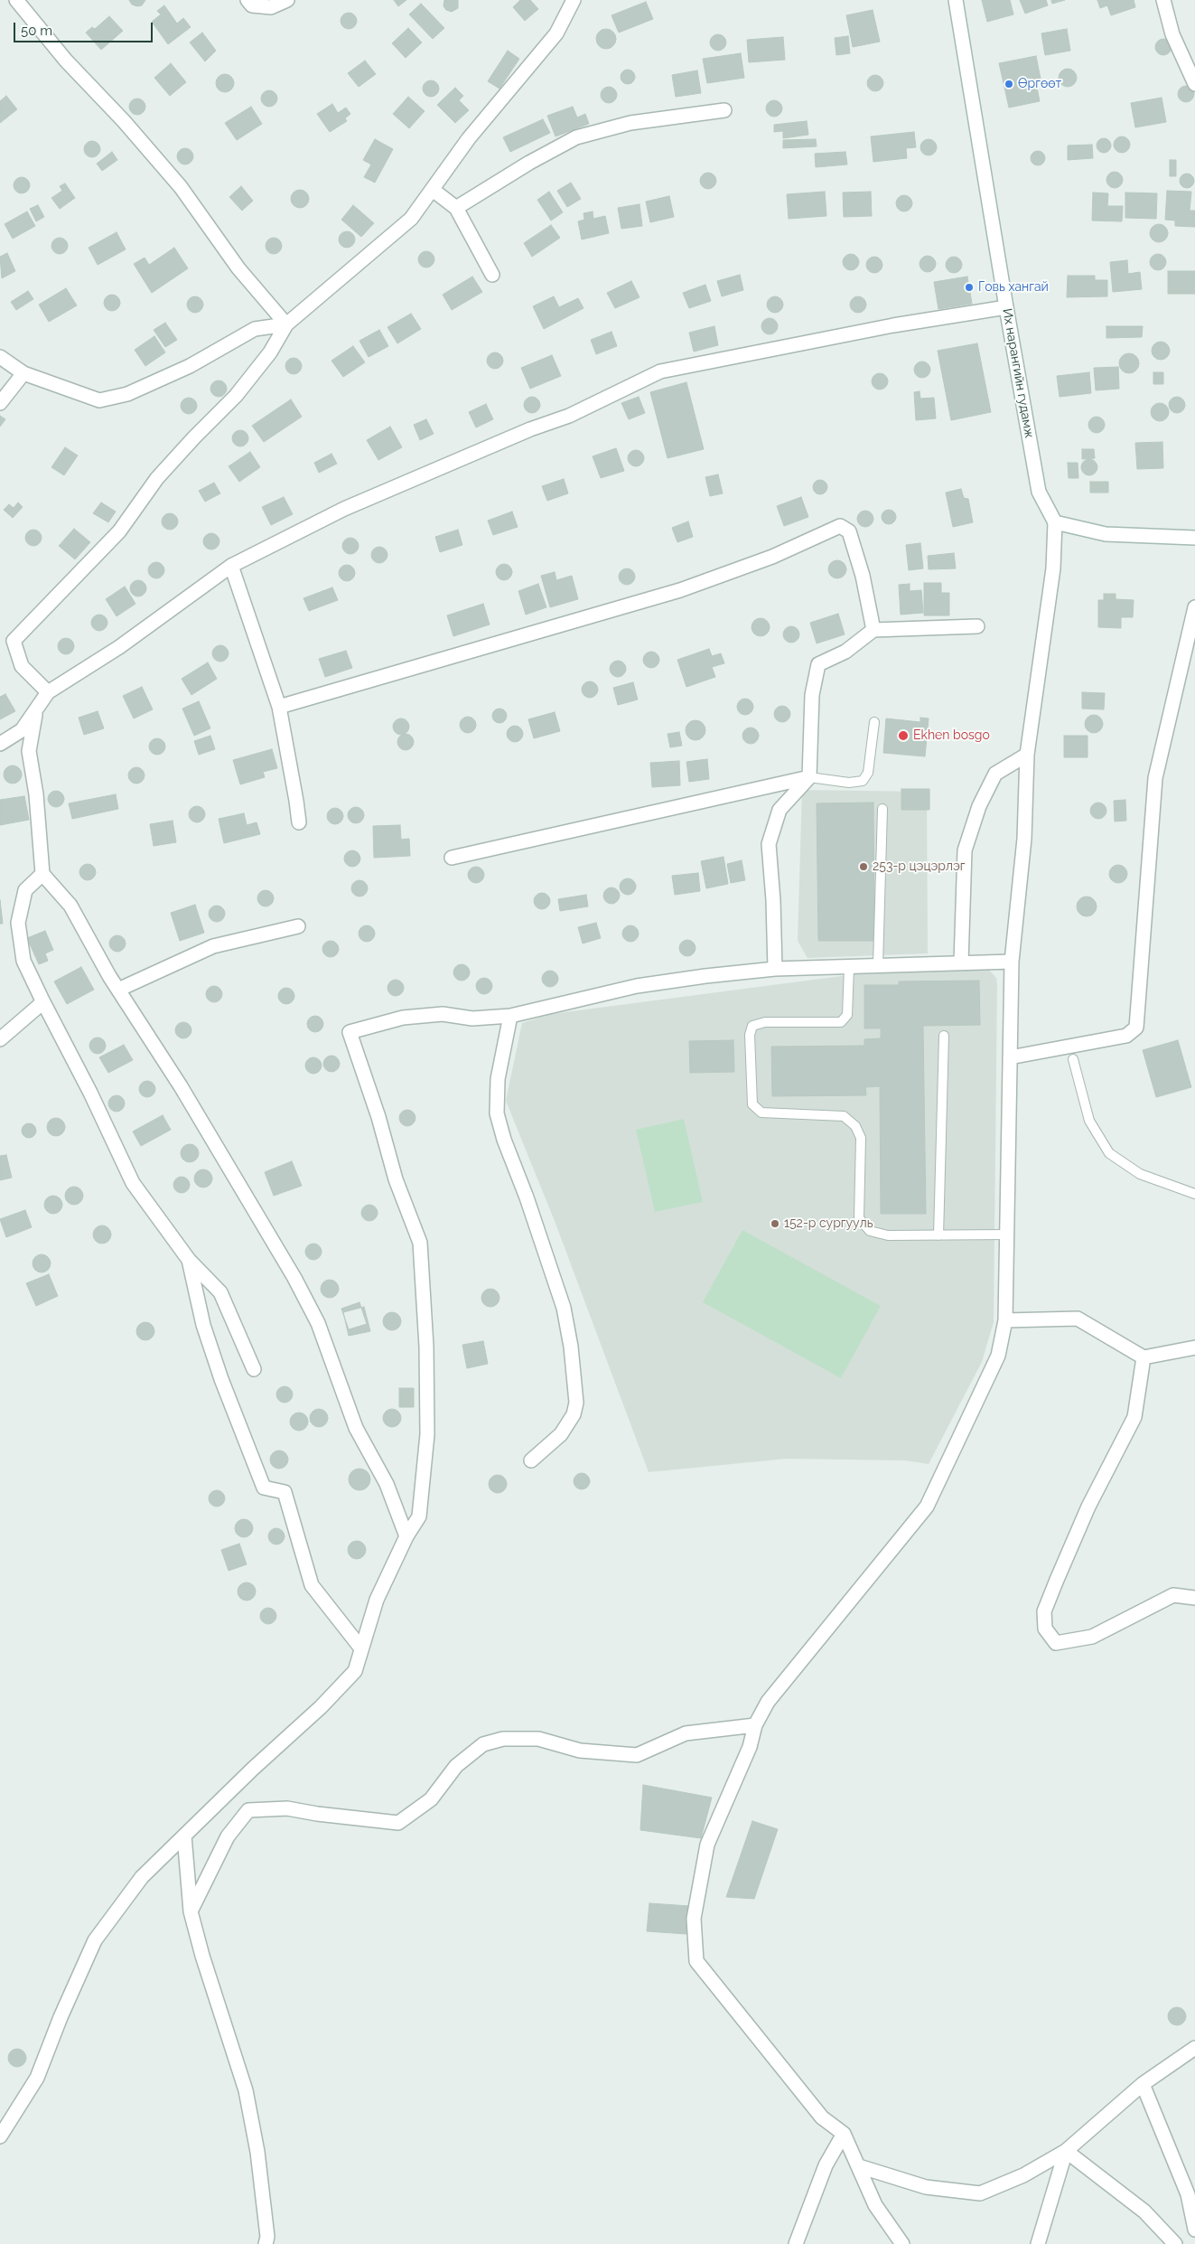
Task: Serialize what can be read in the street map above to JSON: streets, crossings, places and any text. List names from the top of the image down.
{
  "streets": {
    "street": ["Их нарангийн гудамж"]
  },
  "places": [
    "Өргөөт",
    "Говь хангай",
    "Ekhen bosgo",
    "253-р цэцэрлэг",
    "152-р сургууль"
  ],
  "scale_bar": "50 m"
}
